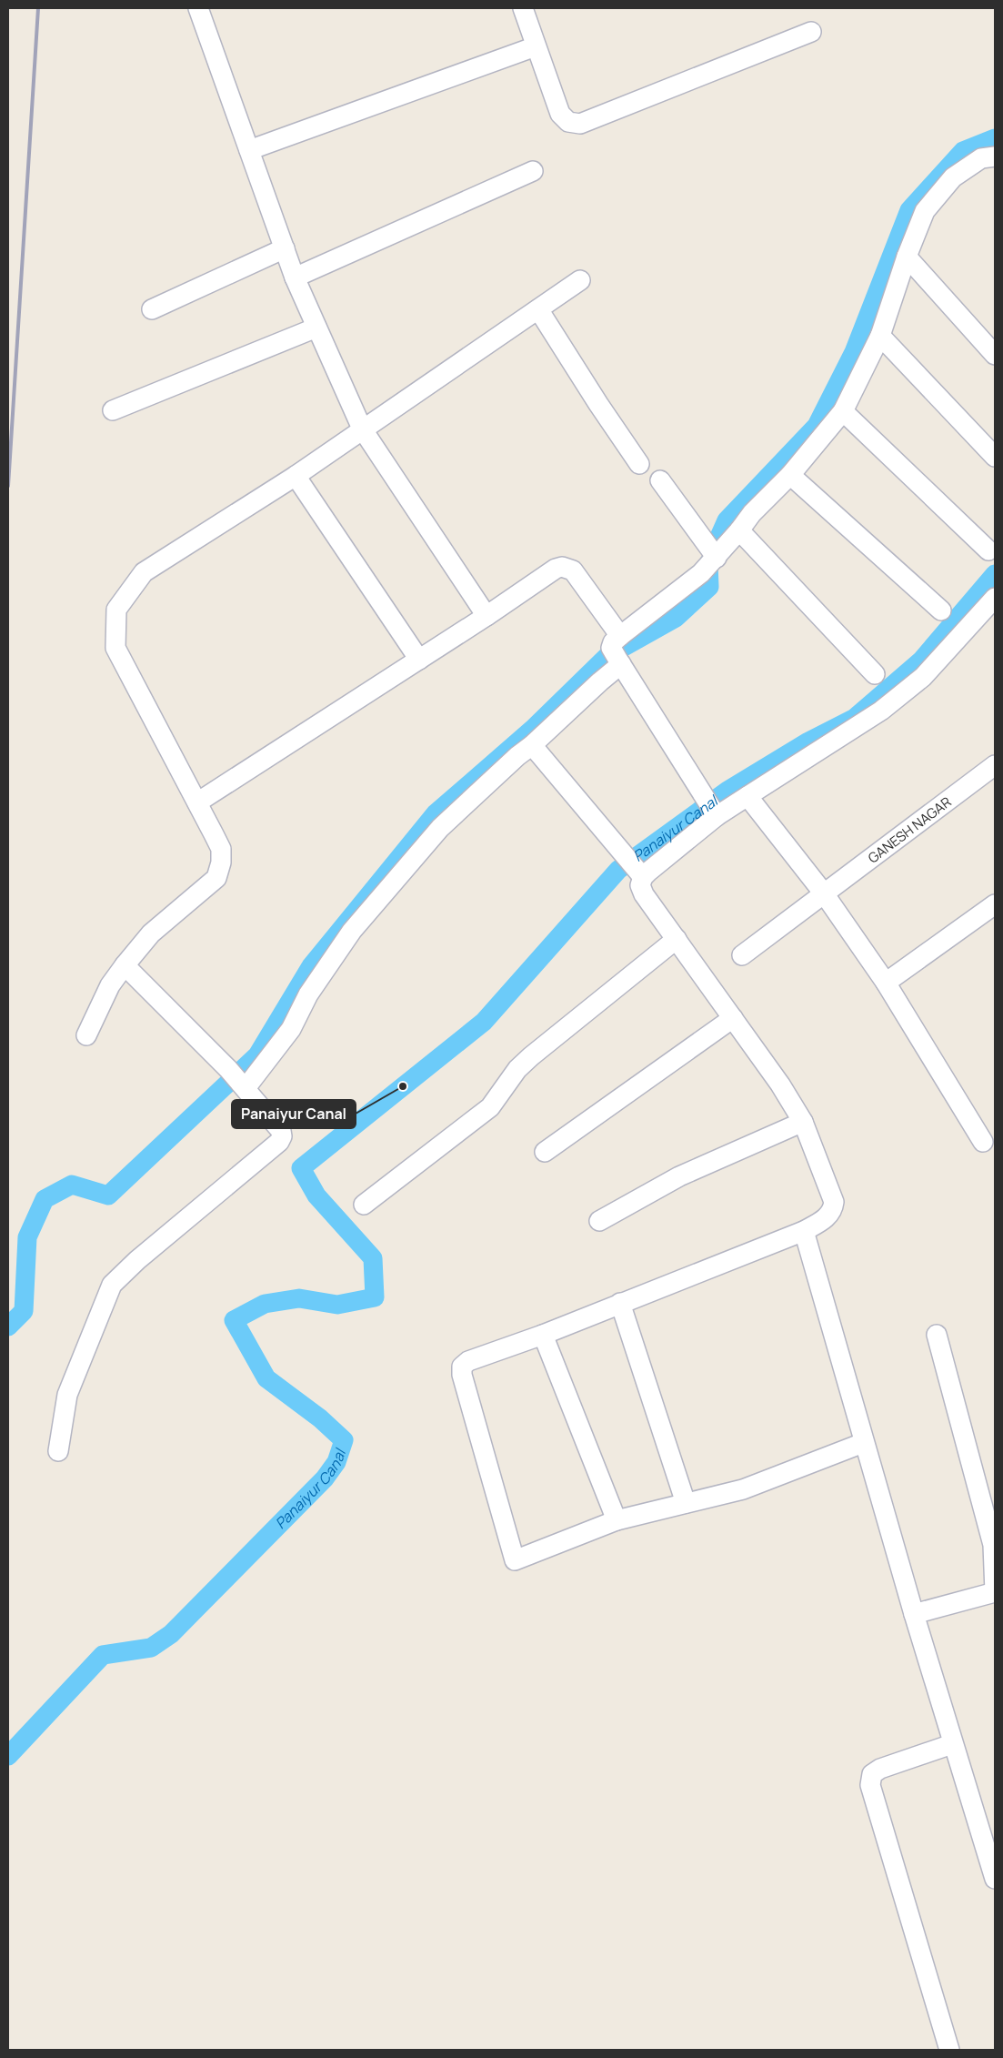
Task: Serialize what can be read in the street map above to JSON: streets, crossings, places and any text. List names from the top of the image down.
{
  "streets": {
    "street": ["GANESH NAGAR"]
  },
  "water": ["Panaiyur Canal"],
  "places": ["Panaiyur Canal"]
}
